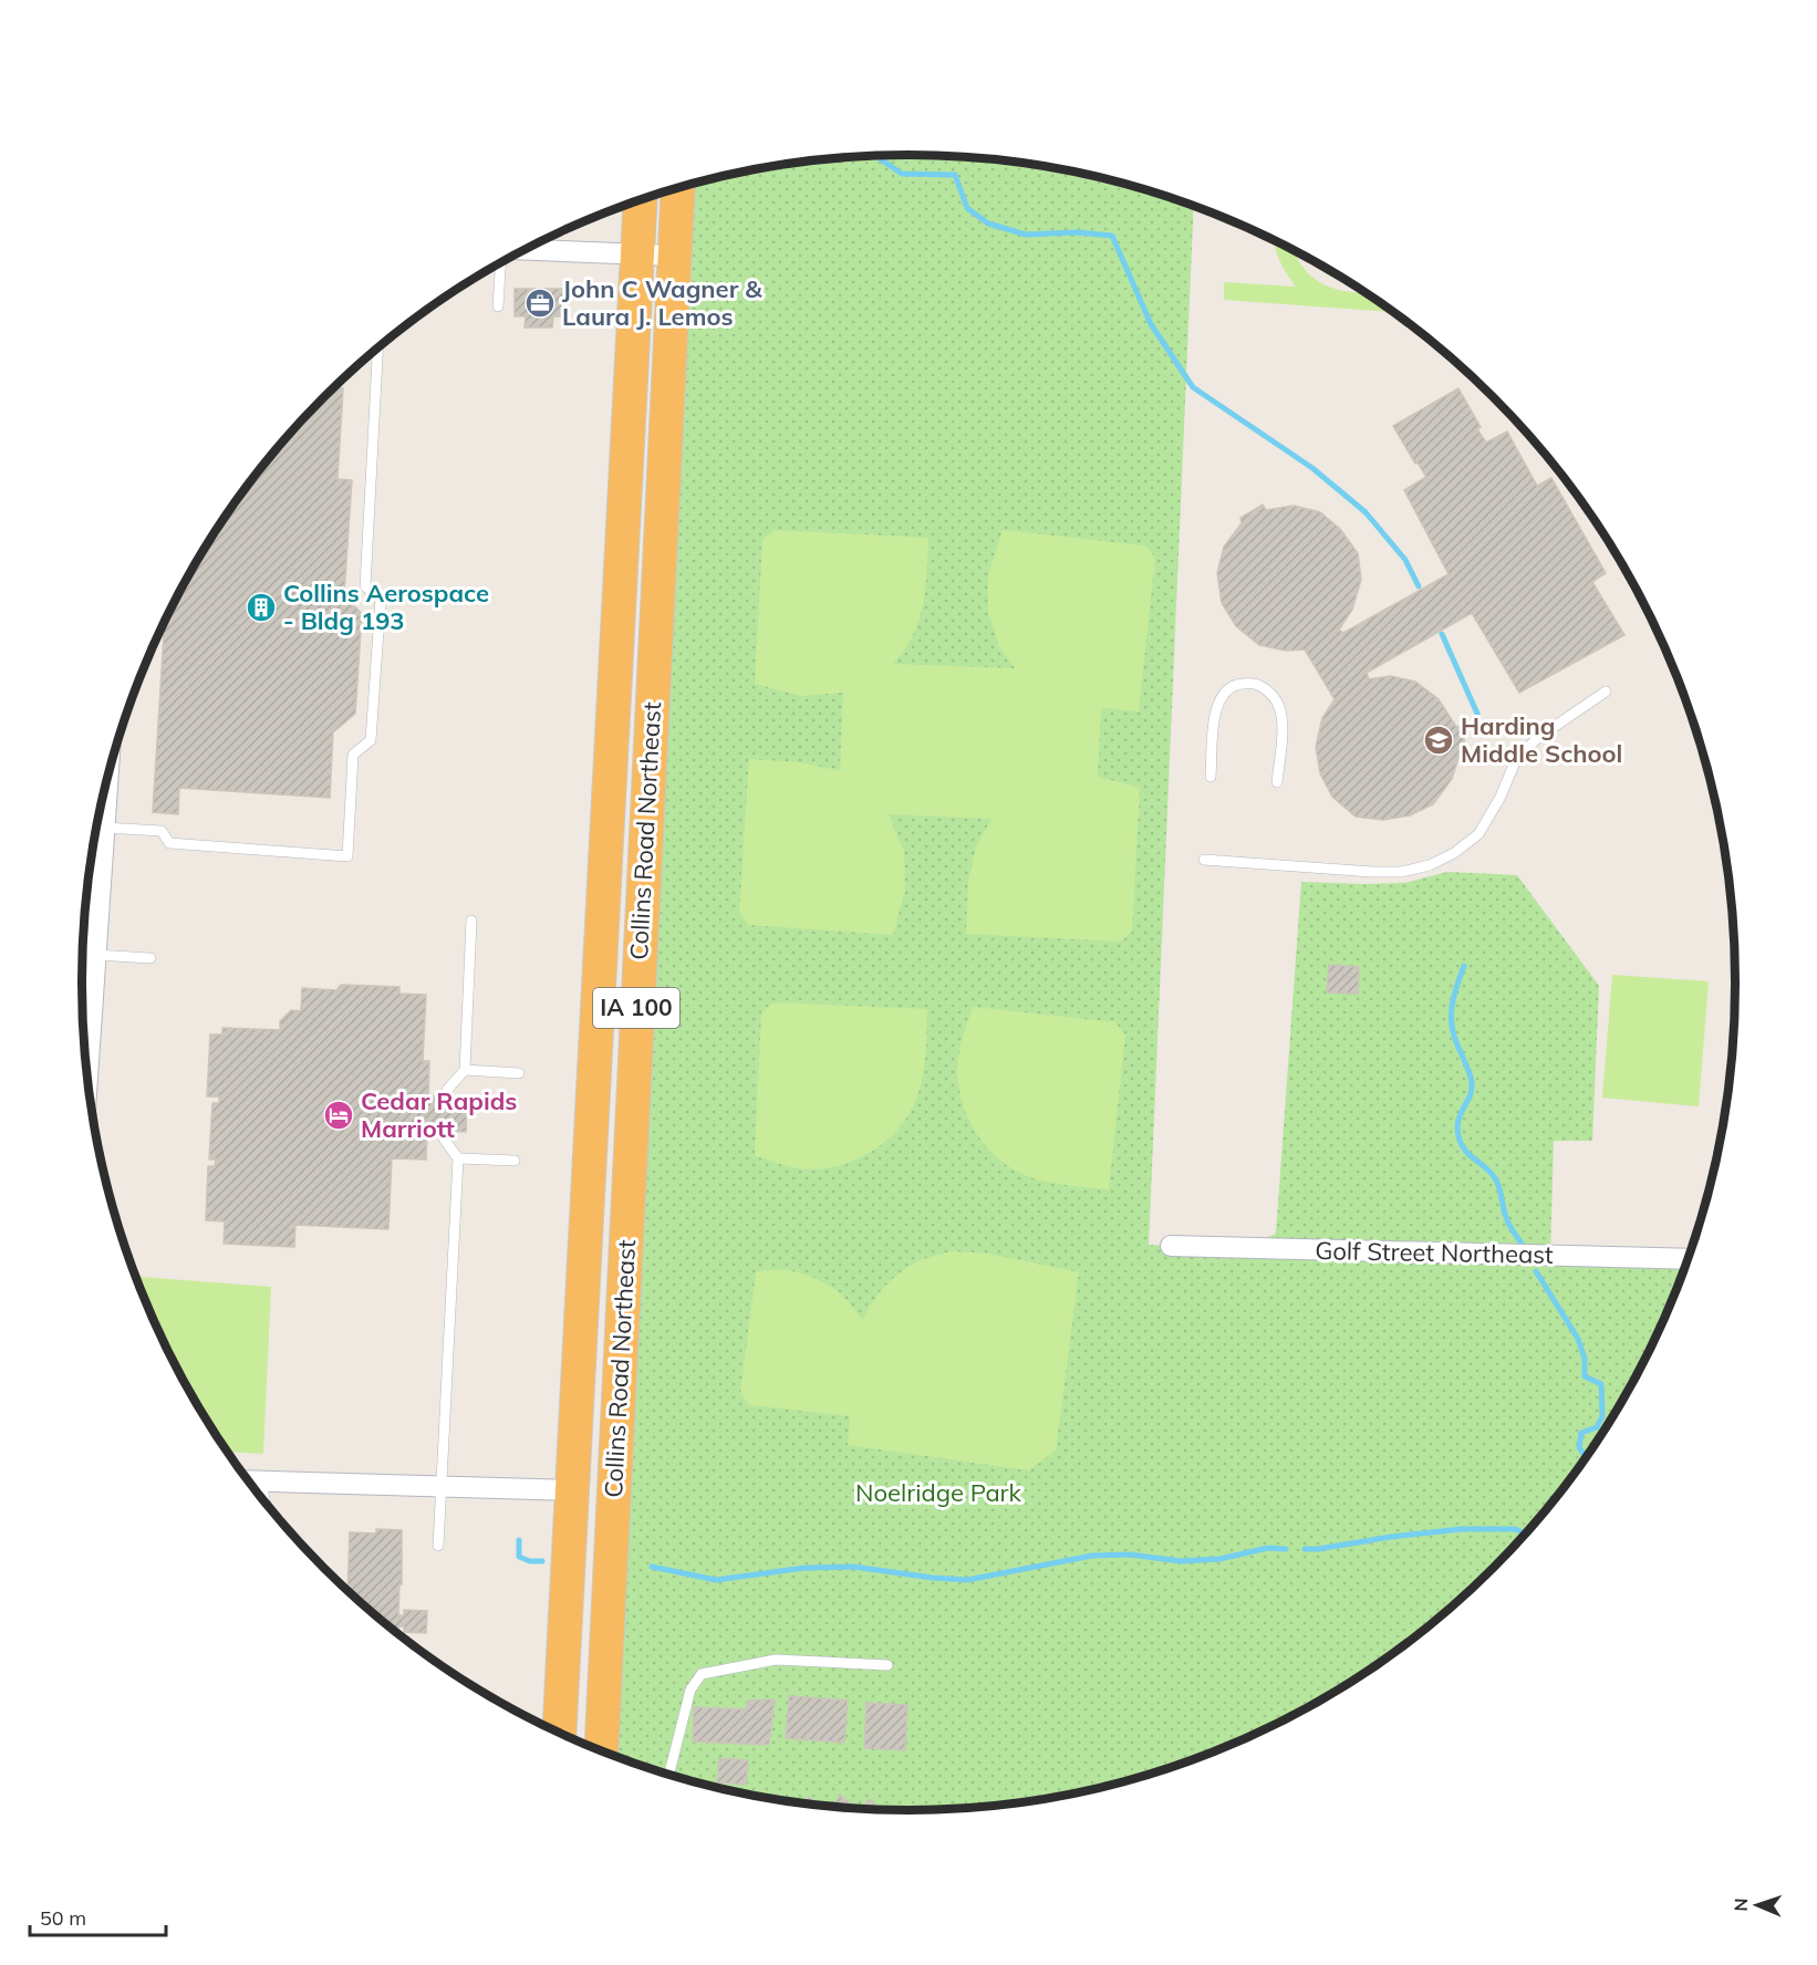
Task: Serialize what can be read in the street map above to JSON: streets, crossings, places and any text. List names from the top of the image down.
{
  "streets": {
    "highway": ["Collins Road Northeast", "IA 100"],
    "street": ["Golf Street Northeast"]
  },
  "parks": ["Noelridge Park"],
  "places": {
    "office": ["John C Wagner & Laura J. Lemos"],
    "building": ["Collins Aerospace - Bldg 193"],
    "school or university": ["Harding Middle School"],
    "hotel": ["Cedar Rapids Marriott"]
  },
  "scale_bar": "50 m",
  "north": "left"
}
